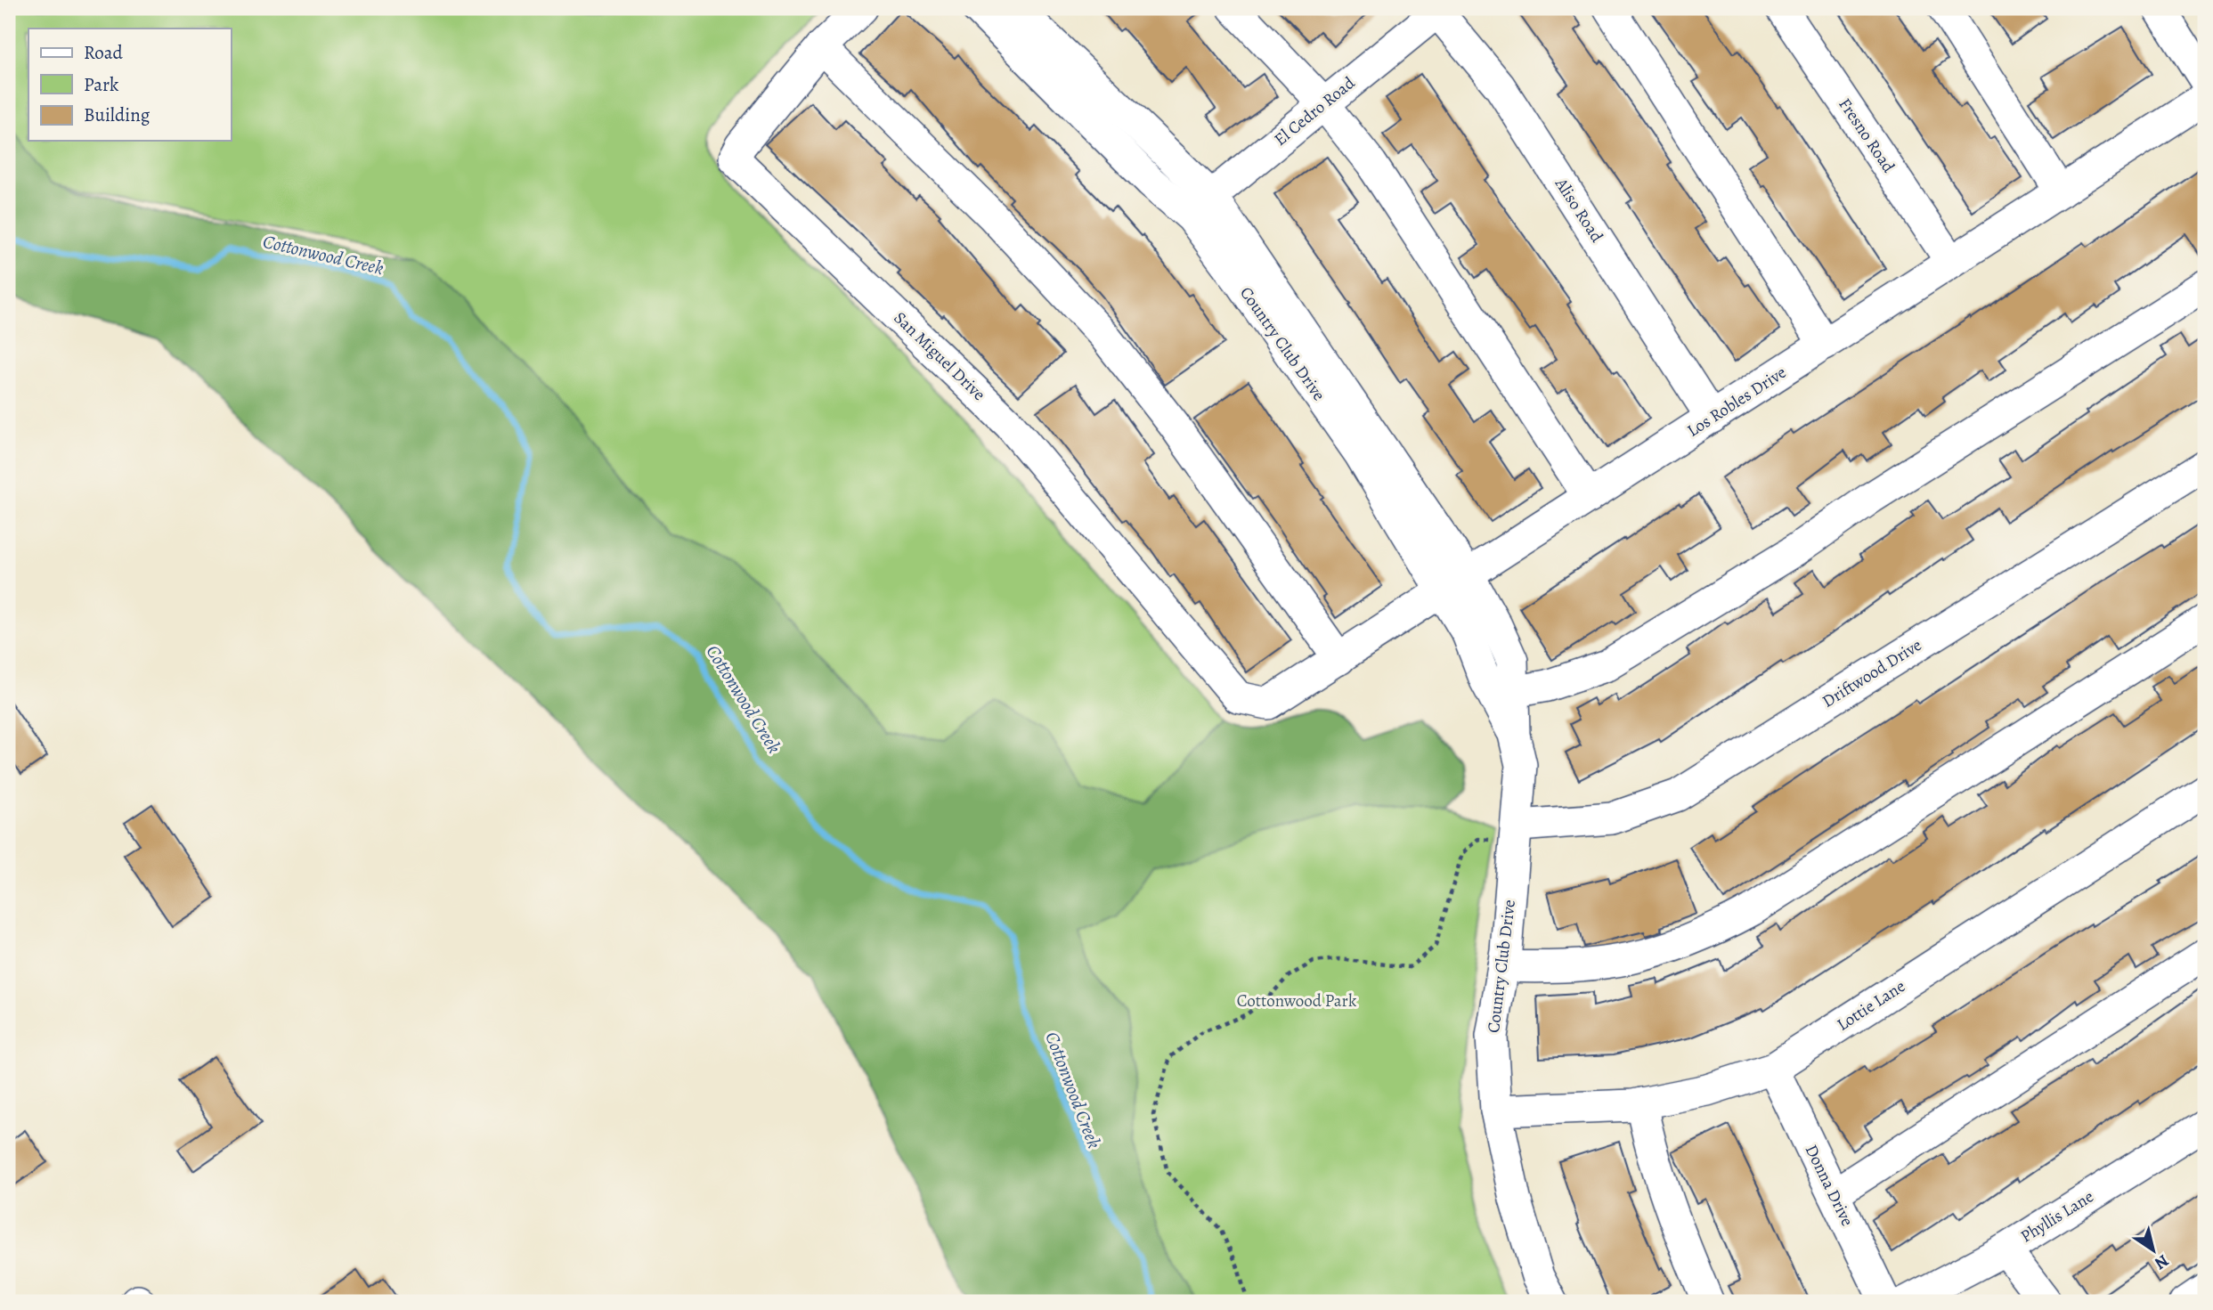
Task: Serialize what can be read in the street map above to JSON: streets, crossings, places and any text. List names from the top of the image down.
{
  "streets": {
    "street": [
      "El Cedro Road",
      "Fresno Road",
      "Aliso Road",
      "Country Club Drive",
      "San Miguel Drive",
      "Los Robles Drive",
      "Driftwood Drive",
      "Lottie Lane",
      "Donna Drive",
      "Phyllis Lane"
    ]
  },
  "crossings": [
    ["El Cedro Road", "Aliso Road"],
    ["El Cedro Road", "Country Club Drive"],
    ["Fresno Road", "Los Robles Drive"],
    ["Aliso Road", "Los Robles Drive"],
    ["Country Club Drive", "Los Robles Drive"],
    ["Country Club Drive", "Driftwood Drive"],
    ["Country Club Drive", "Lottie Lane"],
    ["San Miguel Drive", "Los Robles Drive"],
    ["Lottie Lane", "Donna Drive"]
  ],
  "water": ["Cottonwood Creek"],
  "parks": ["Cottonwood Park"],
  "legend": ["Road", "Park", "Building"],
  "north": "bottom right"
}
